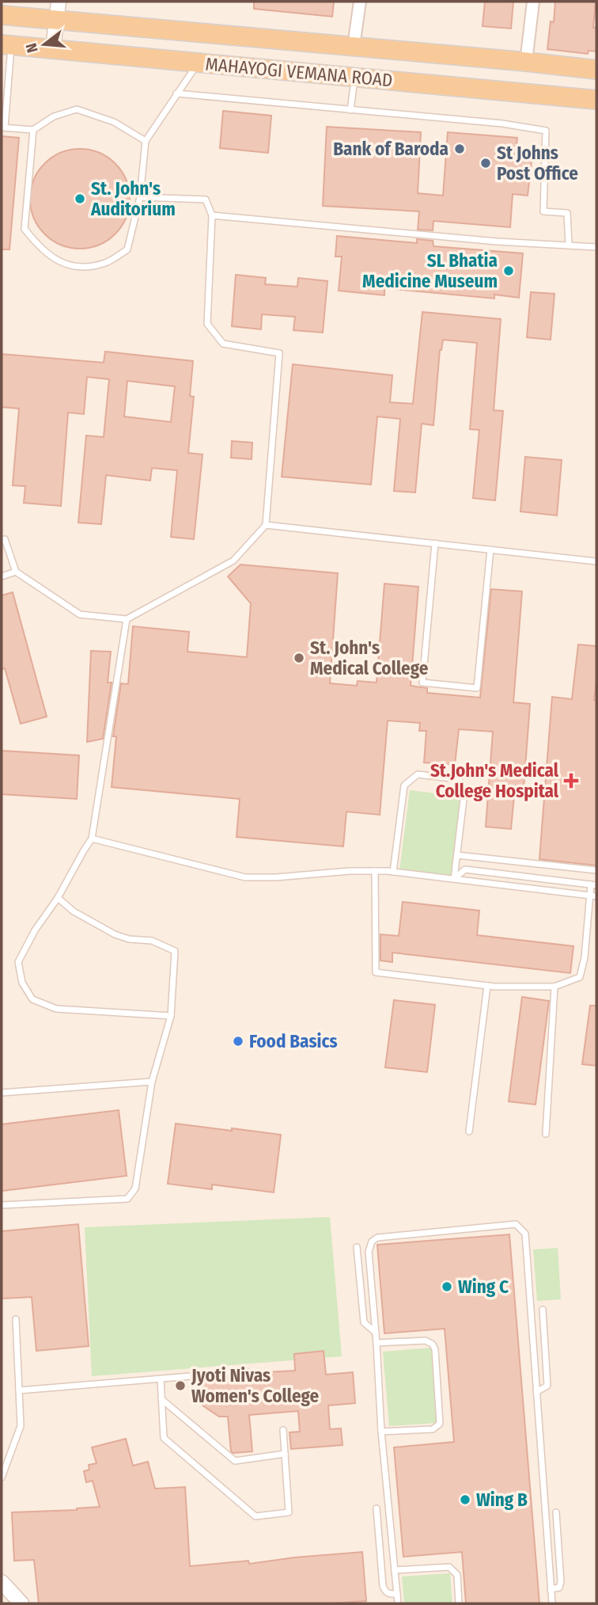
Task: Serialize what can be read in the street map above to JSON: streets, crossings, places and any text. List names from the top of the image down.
{
  "streets": {
    "main road": ["MAHAYOGI VEMANA ROAD"]
  },
  "places": {
    "other": [
      "Bank of Baroda",
      "St Johns Post Office",
      "St. John's Auditorium",
      "SL Bhatia Medicine Museum",
      "St. John's Medical College",
      "Food Basics",
      "Wing C",
      "Jyoti Nivas Women's College",
      "Wing B"
    ],
    "health": ["St.John's Medical College Hospital"]
  },
  "north": "left"
}
